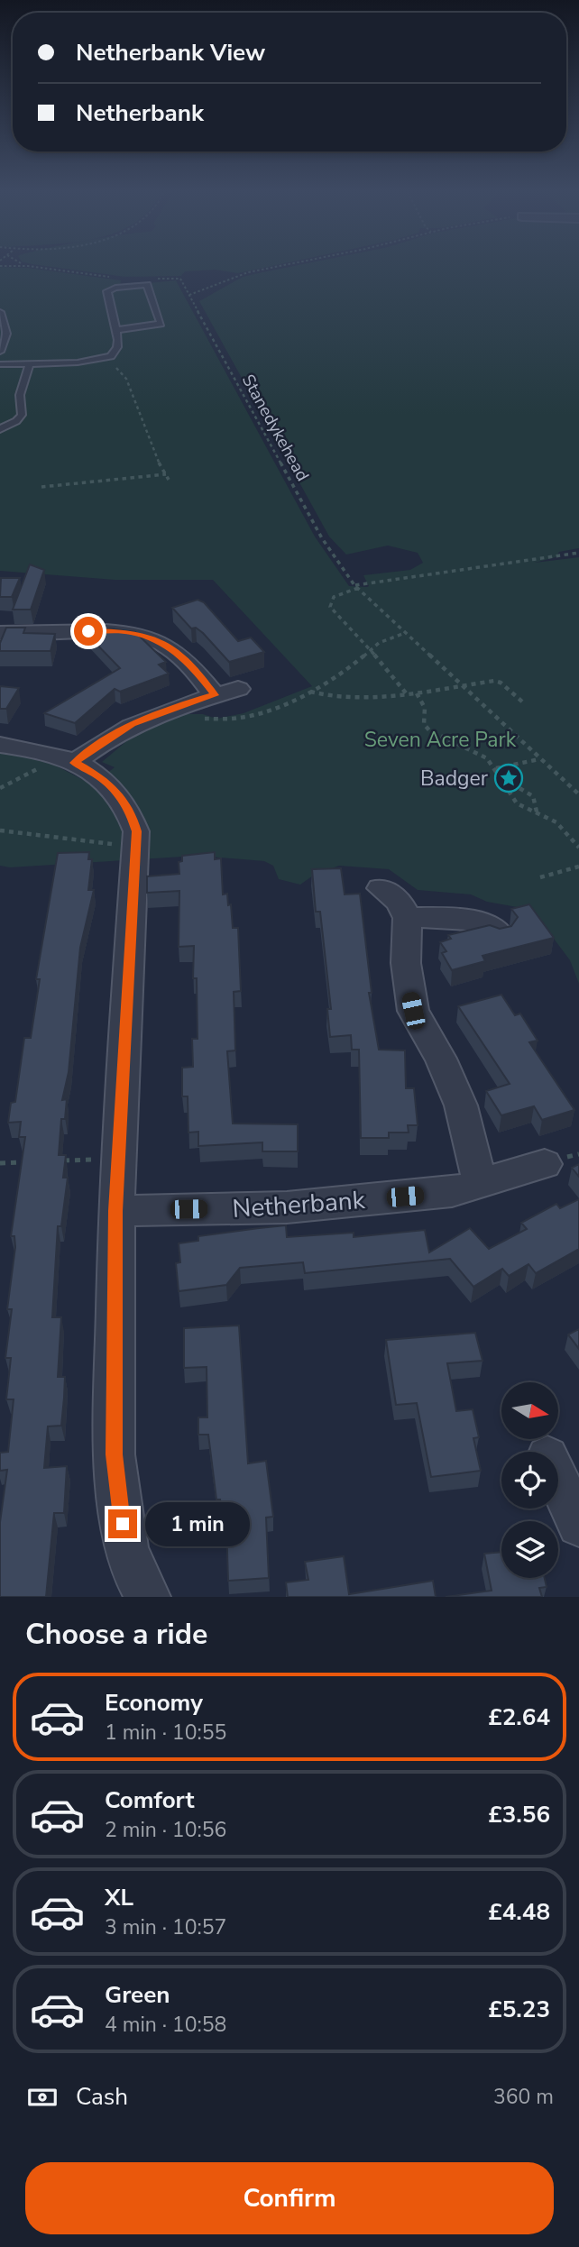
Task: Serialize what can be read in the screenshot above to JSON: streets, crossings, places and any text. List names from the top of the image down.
{
  "streets": {
    "street": ["Netherbank"],
    "path": ["Stanedykehead"]
  },
  "parks": ["Seven Acre Park"],
  "places": {
    "place": ["Badger"]
  },
  "north": "right",
  "page": {
    "banner": ["Netherbank View", "Netherbank"],
    "bubble": "1 min",
    "heading": "Choose a ride",
    "list": [
      {
        "name": "Economy",
        "note": "1 min · 10:55",
        "value": "£2.64"
      },
      {
        "name": "Comfort",
        "note": "2 min · 10:56",
        "value": "£3.56"
      },
      {
        "name": "XL",
        "note": "3 min · 10:57",
        "value": "£4.48"
      },
      {
        "name": "Green",
        "note": "4 min · 10:58",
        "value": "£5.23"
      }
    ],
    "pay": ["Cash", "360 m"],
    "buttons": "Confirm"
  }
}
